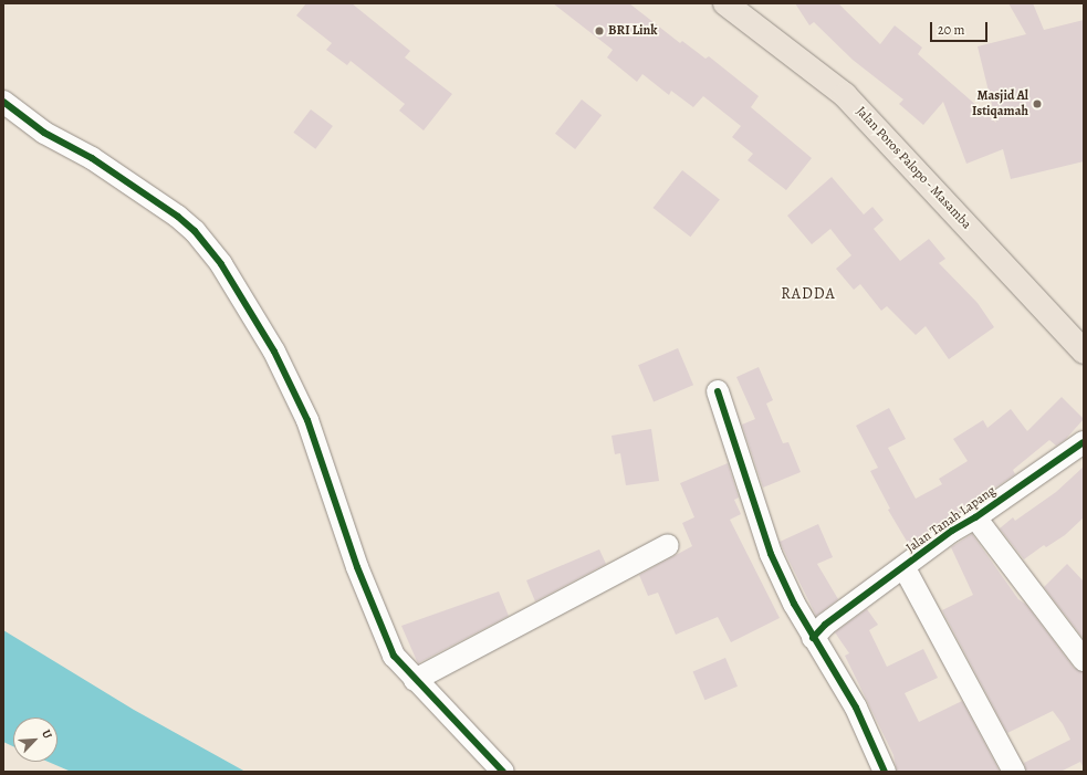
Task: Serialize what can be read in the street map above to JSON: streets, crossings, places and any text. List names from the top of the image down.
{
  "streets": {
    "highway": ["Jalan Poros Palopo - Masamba"],
    "street": ["Jalan Tanah Lapang"]
  },
  "districts": ["RADDA"],
  "places": ["BRI Link", "Masjid Al Istiqamah"],
  "scale_bar": "20 m",
  "north": "top right"
}
